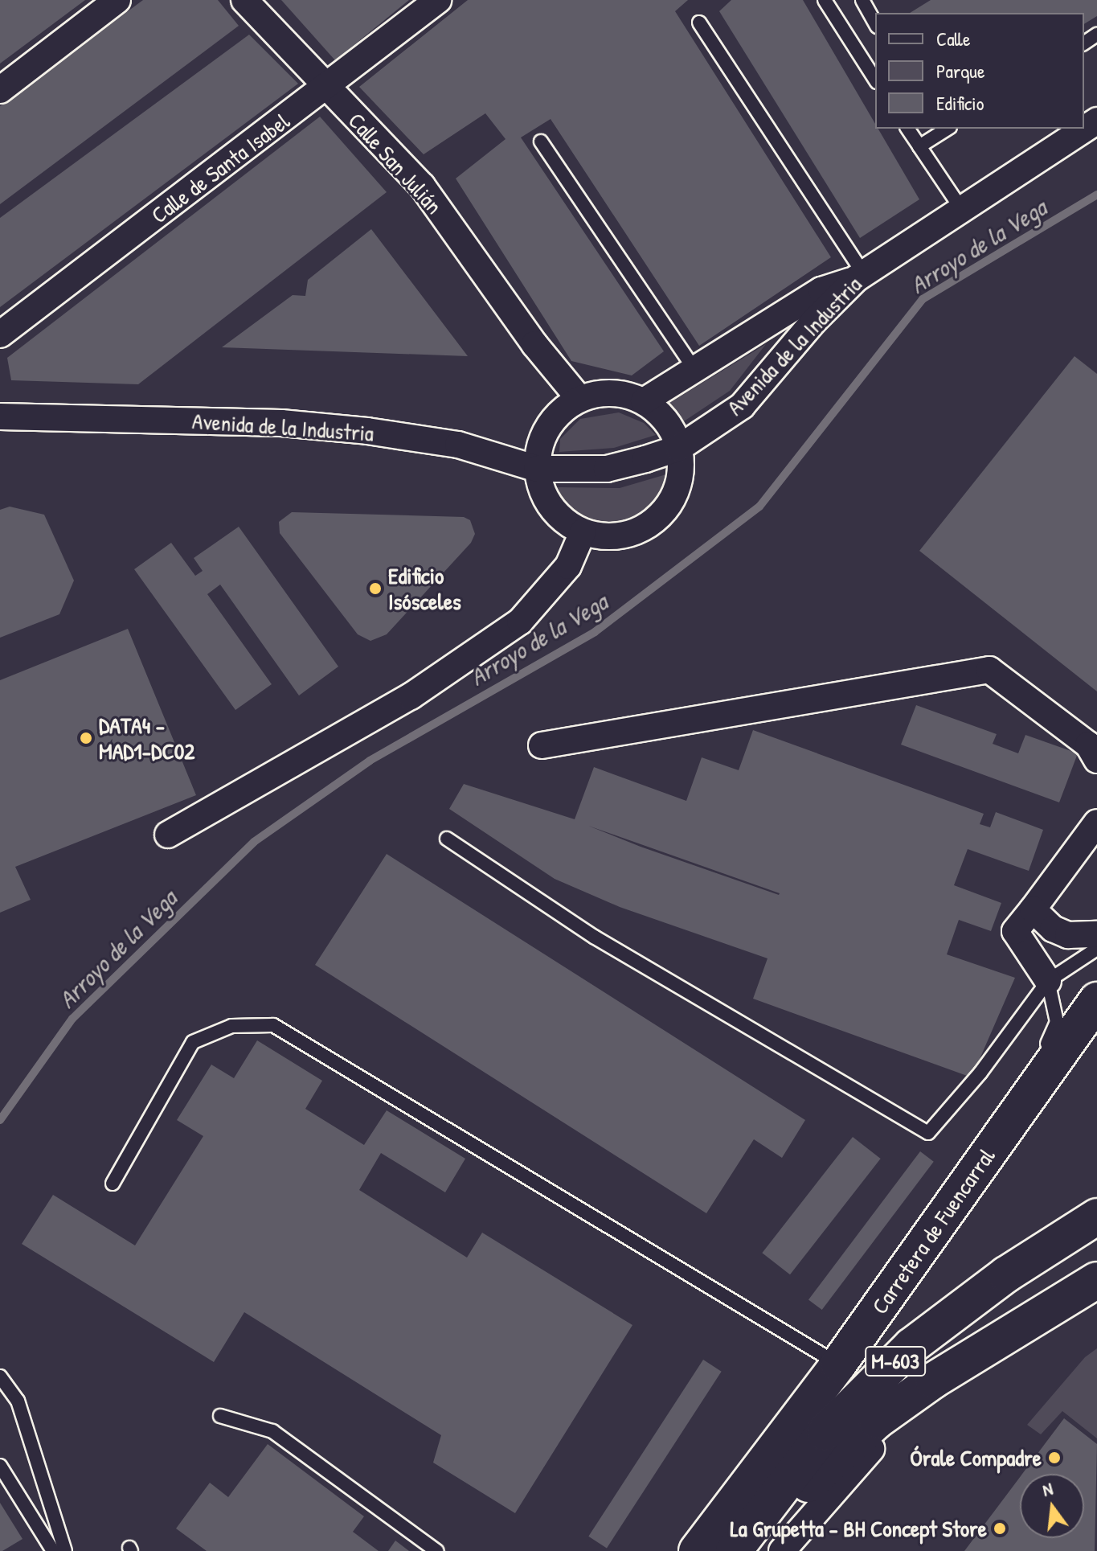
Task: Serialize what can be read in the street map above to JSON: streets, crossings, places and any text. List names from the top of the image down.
{
  "streets": {
    "highway": ["Carretera de Fuencarral", "M-603"],
    "street": ["Calle San Julián", "Calle de Santa Isabel", "Avenida de la Industria"]
  },
  "crossings": [
    ["Calle San Julián", "Calle de Santa Isabel"]
  ],
  "water": ["Arroyo de la Vega"],
  "places": [
    "Edificio Isósceles",
    "DATA4 - MAD1-DC02",
    "Órale Compadre",
    "La Grupetta - BH Concept Store"
  ],
  "legend": ["Calle", "Parque", "Edificio"],
  "north": "top"
}
